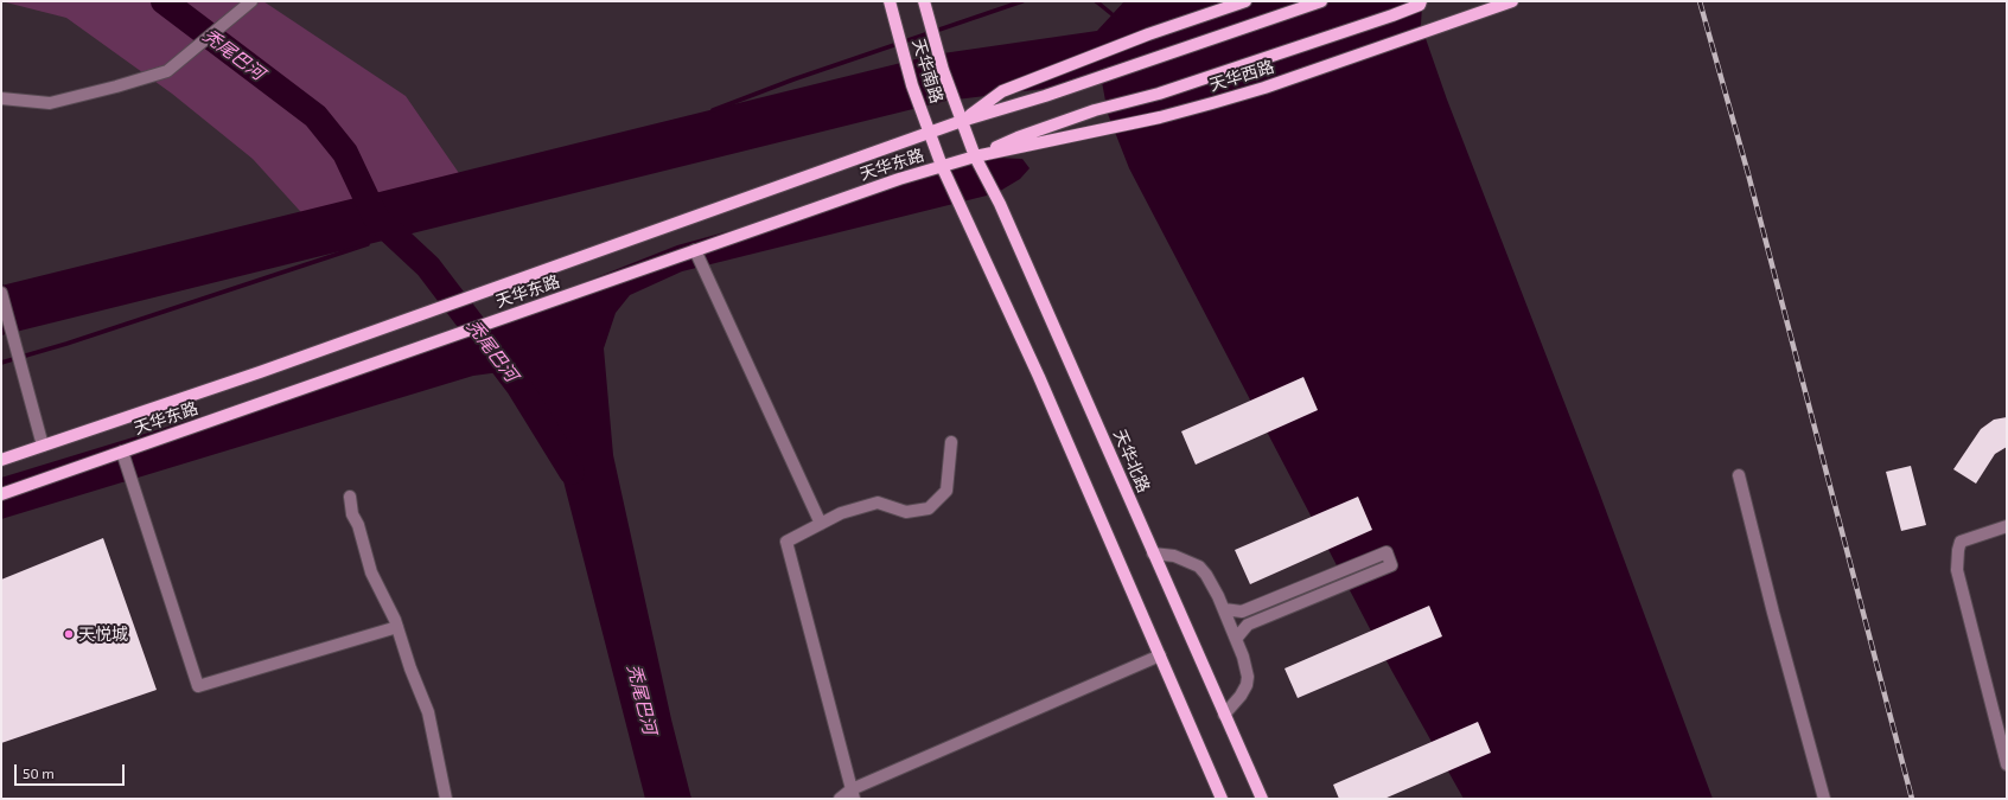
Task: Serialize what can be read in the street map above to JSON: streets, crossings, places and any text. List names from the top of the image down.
{
  "streets": {
    "main road": [
      "天华南路",
      "天华西路",
      "天华东路",
      "天华北路"
    ]
  },
  "crossings": [
    ["天华南路", "天华东路"],
    ["天华南路", "天华北路"],
    ["天华西路", "天华东路"],
    ["天华西路", "天华北路"]
  ],
  "water": ["秃尾巴河"],
  "places": ["天悦城"],
  "scale_bar": "50 m"
}
